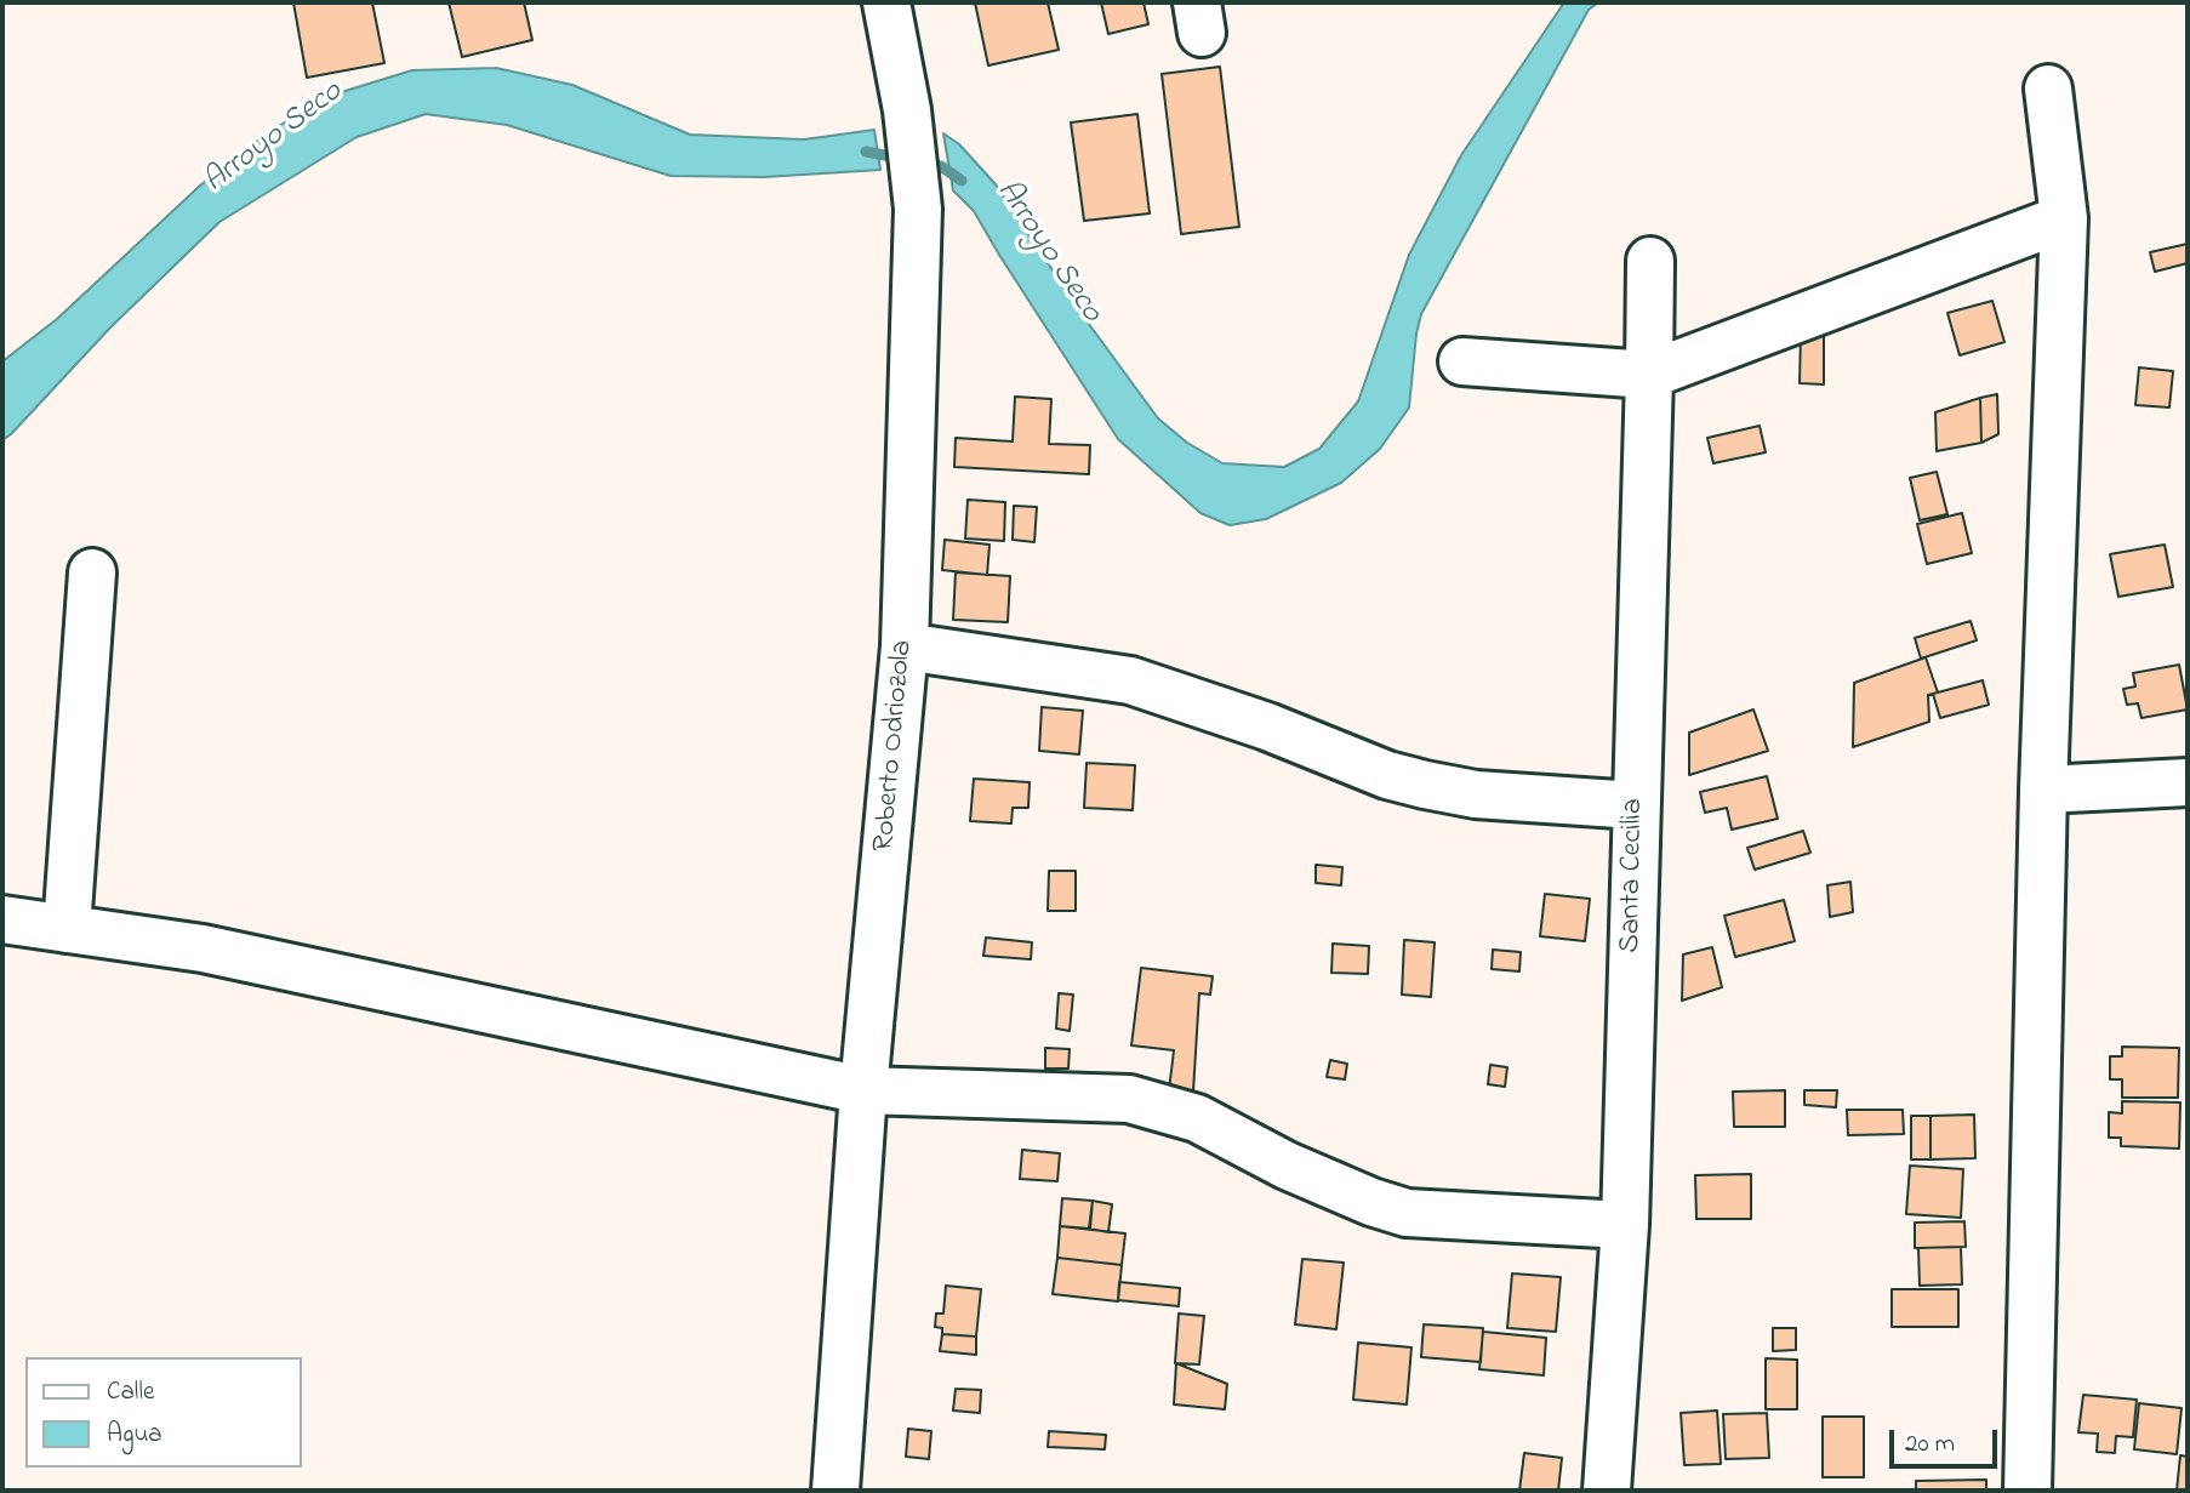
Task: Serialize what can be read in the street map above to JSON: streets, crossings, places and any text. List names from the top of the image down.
{
  "streets": {
    "street": ["Roberto Odriozola", "Santa Cecilia"]
  },
  "water": ["Arroyo Seco"],
  "legend": ["Calle", "Agua"],
  "scale_bar": "20 m"
}
